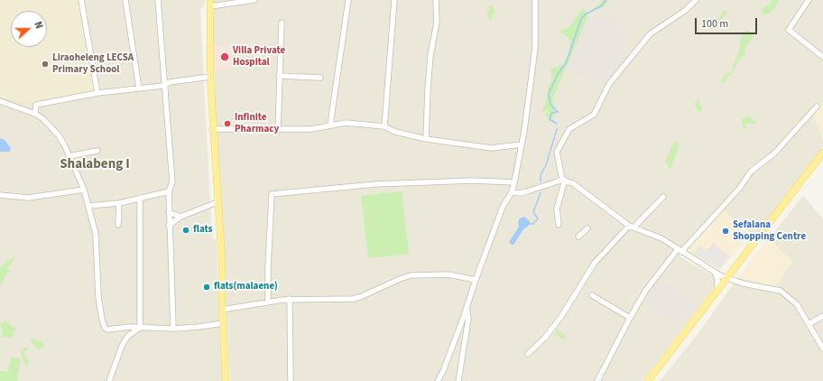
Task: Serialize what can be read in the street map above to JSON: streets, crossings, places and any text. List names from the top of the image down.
{
  "districts": ["Shalabeng I"],
  "places": [
    "Villa Private Hospital",
    "Liraoheleng LECSA Primary School",
    "Infinite Pharmacy",
    "flats",
    "Sefalana Shopping Centre",
    "flats(malaene)"
  ],
  "scale_bar": "100 m",
  "north": "right"
}
